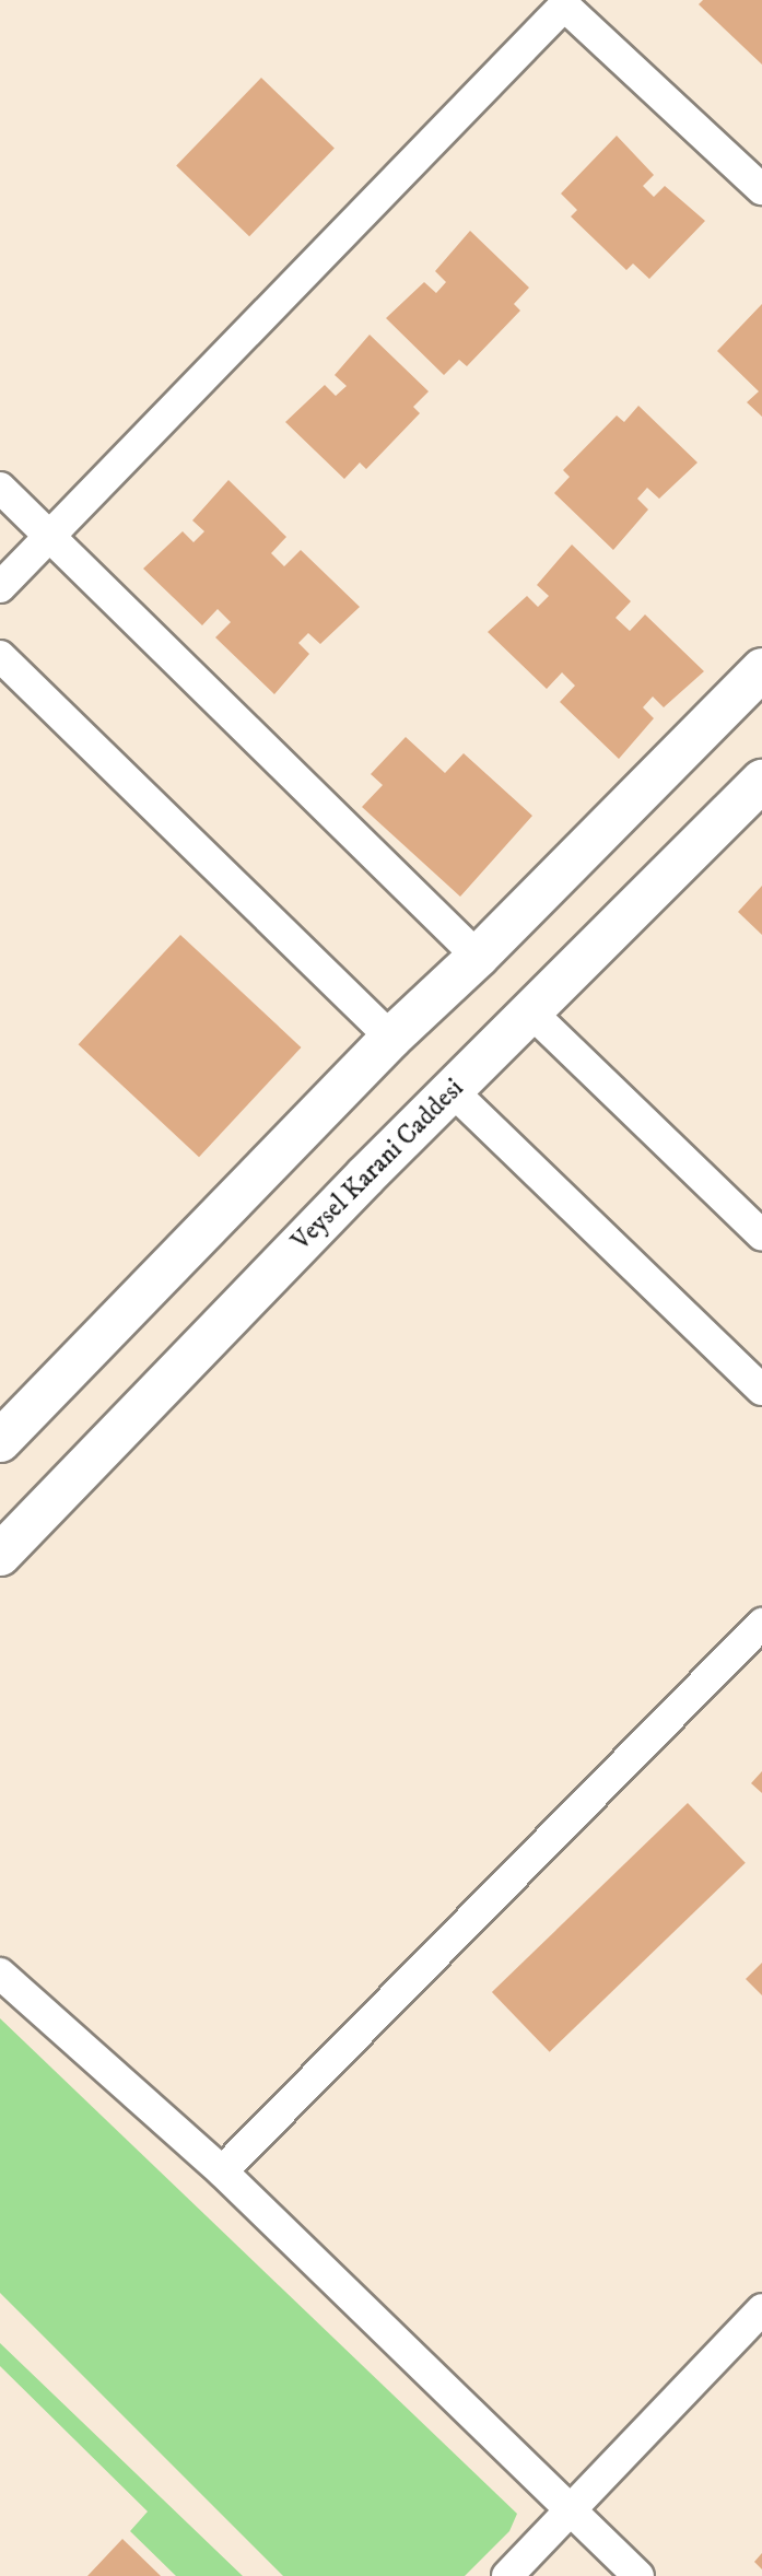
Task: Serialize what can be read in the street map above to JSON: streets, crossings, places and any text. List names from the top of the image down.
{
  "streets": {
    "main road": ["Veysel Karani Caddesi"]
  }
}
